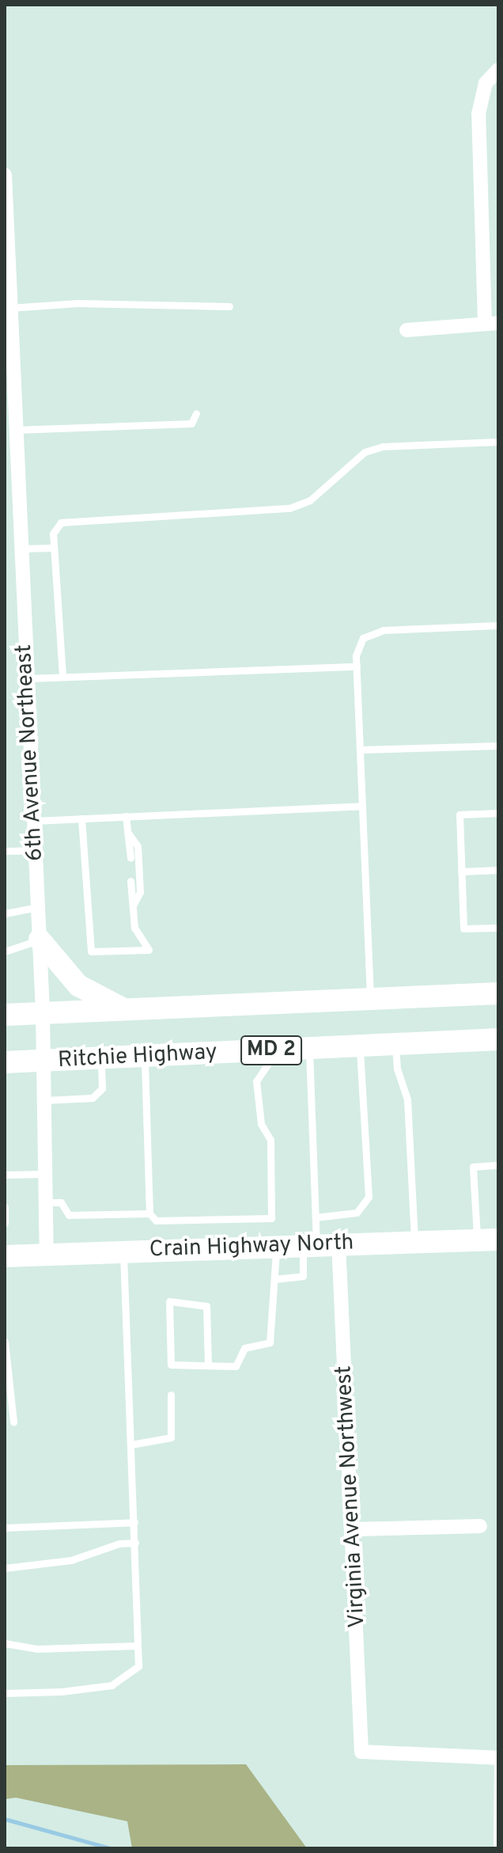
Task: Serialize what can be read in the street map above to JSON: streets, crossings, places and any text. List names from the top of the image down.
{
  "streets": {
    "main road": ["MD 2", "Ritchie Highway", "Crain Highway North"],
    "street": ["6th Avenue Northeast", "Virginia Avenue Northwest"]
  },
  "crossings": [
    ["6th Avenue Northeast", "MD 2"],
    ["6th Avenue Northeast", "Ritchie Highway"],
    ["6th Avenue Northeast", "Crain Highway North"],
    ["Crain Highway North", "Virginia Avenue Northwest"]
  ]
}
